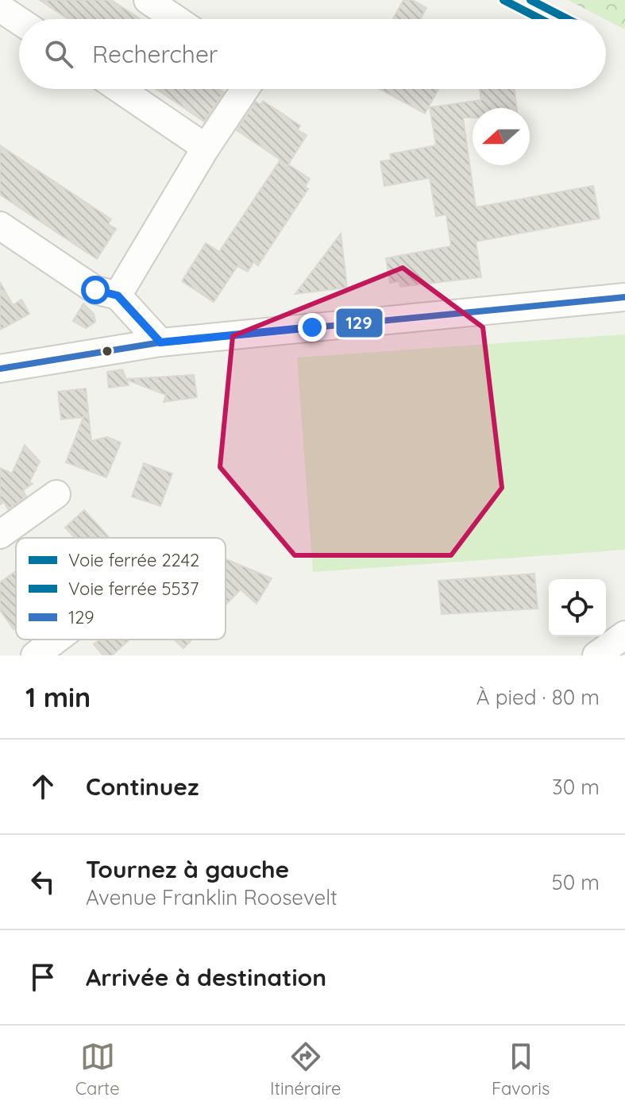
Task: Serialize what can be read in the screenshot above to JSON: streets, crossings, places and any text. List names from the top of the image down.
{
  "lines": ["rail line 2242", "rail line 5537", "transit line 129"],
  "legend": ["Voie ferrée 2242", "Voie ferrée 5537", "129"],
  "north": "left",
  "page": {
    "search": "Rechercher",
    "heading": ["1 min", "À pied · 80 m"],
    "list": [
      ["Continuez", "30 m"],
      ["Tournez à gauche", "Avenue Franklin Roosevelt", "50 m"],
      "Arrivée à destination"
    ],
    "nav": ["Carte", "Itinéraire", "Favoris"]
  }
}
